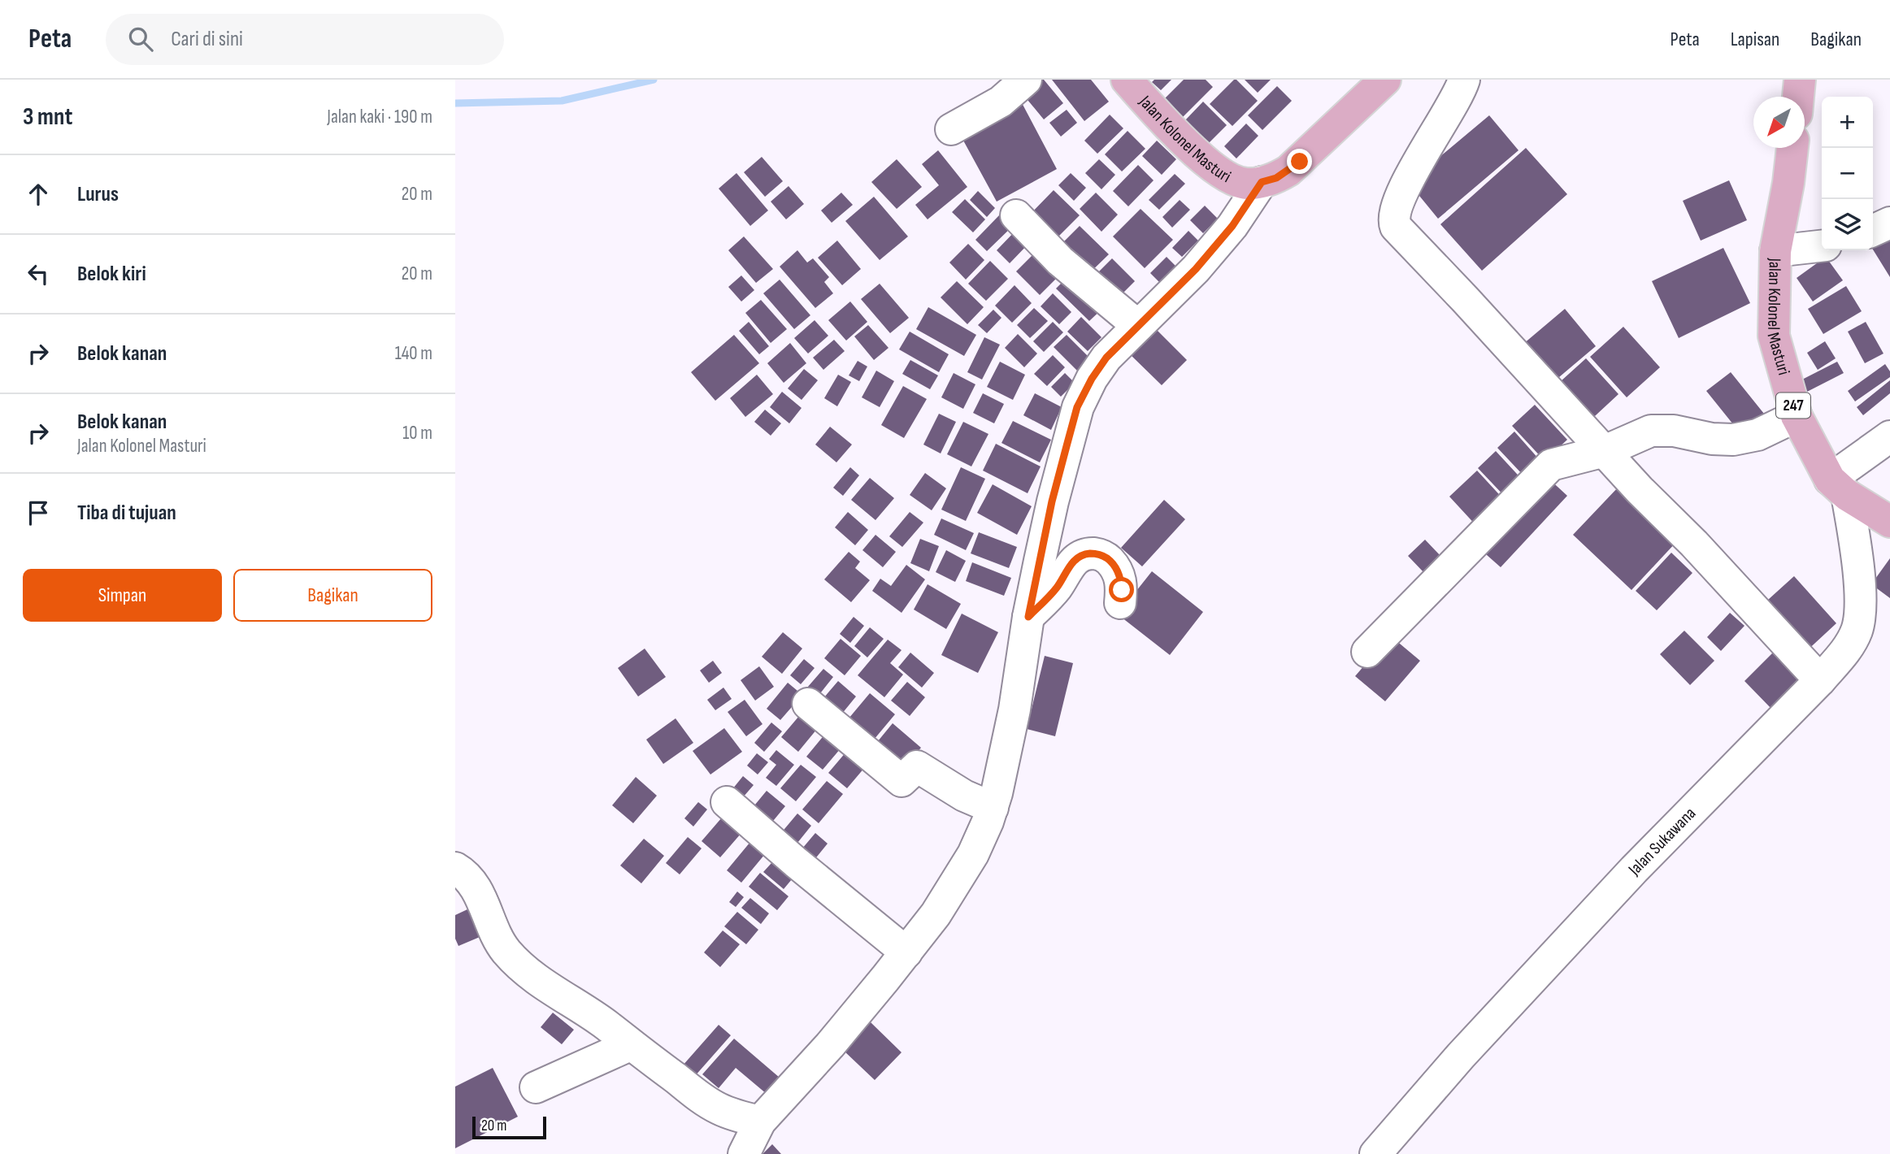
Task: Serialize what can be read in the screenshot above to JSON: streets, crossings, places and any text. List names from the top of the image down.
{
  "streets": {
    "main road": ["Jalan Kolonel Masturi", "247"],
    "street": ["Jalan Sukawana"]
  },
  "crossings": [
    ["Jalan Kolonel Masturi", "Jalan Sukawana"]
  ],
  "scale_bar": "20 m",
  "north": "bottom left",
  "page": {
    "header": "Peta",
    "search": "Cari di sini",
    "nav": ["Peta", "Lapisan", "Bagikan"],
    "heading": ["3 mnt", "Jalan kaki · 190 m"],
    "map_buttons": ["+", "−"],
    "list": [
      ["Lurus", "20 m"],
      ["Belok kiri", "20 m"],
      ["Belok kanan", "140 m"],
      ["Belok kanan", "Jalan Kolonel Masturi", "10 m"],
      "Tiba di tujuan"
    ],
    "buttons": ["Simpan", "Bagikan"],
    "scale": "20 m"
  }
}
